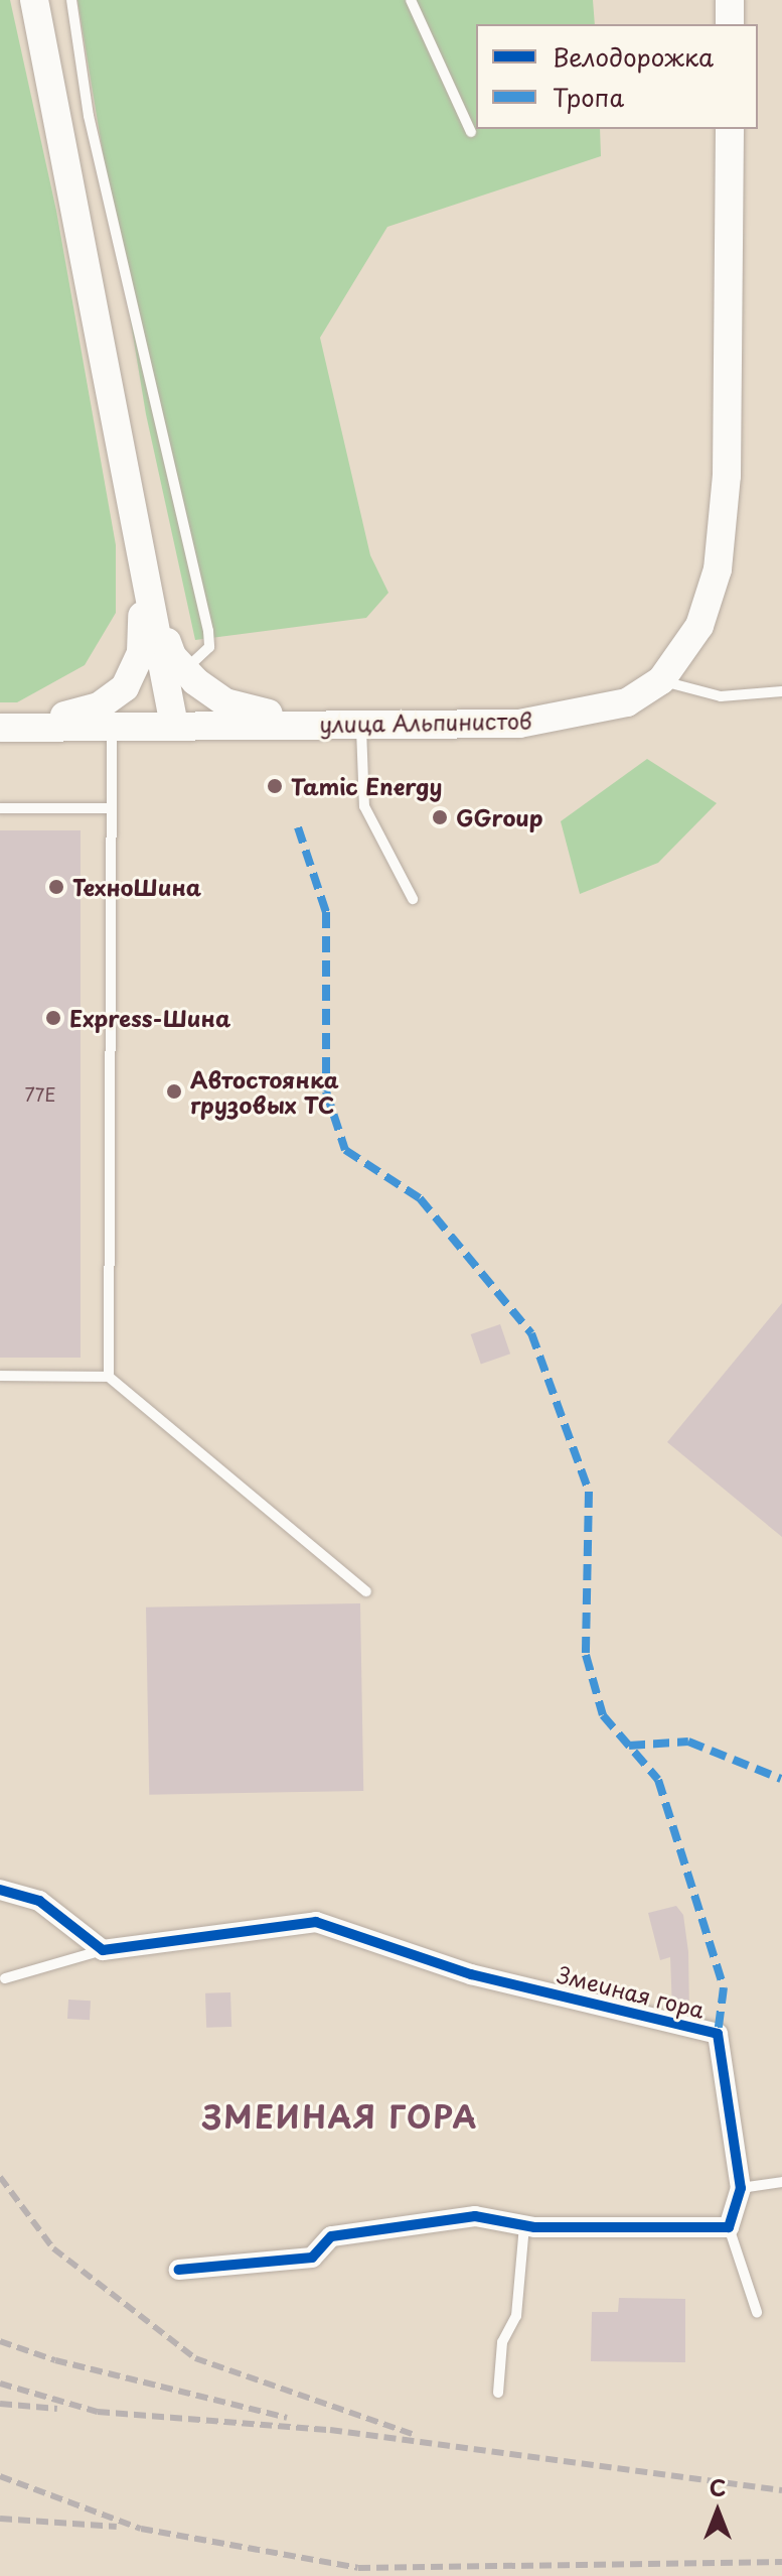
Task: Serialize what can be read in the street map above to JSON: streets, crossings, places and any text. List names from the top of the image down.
{
  "streets": {
    "main road": ["улица Альпинистов"],
    "street": ["Змеиная гора"]
  },
  "districts": ["ЗМЕИНАЯ ГОРА"],
  "places": [
    "Tamic Energy",
    "GGroup",
    "ТехноШина",
    "Express-Шина",
    "Автостоянка грузовых ТС"
  ],
  "house_numbers": ["77Е"],
  "legend": ["Велодорожка", "Тропа"],
  "north": "top"
}
